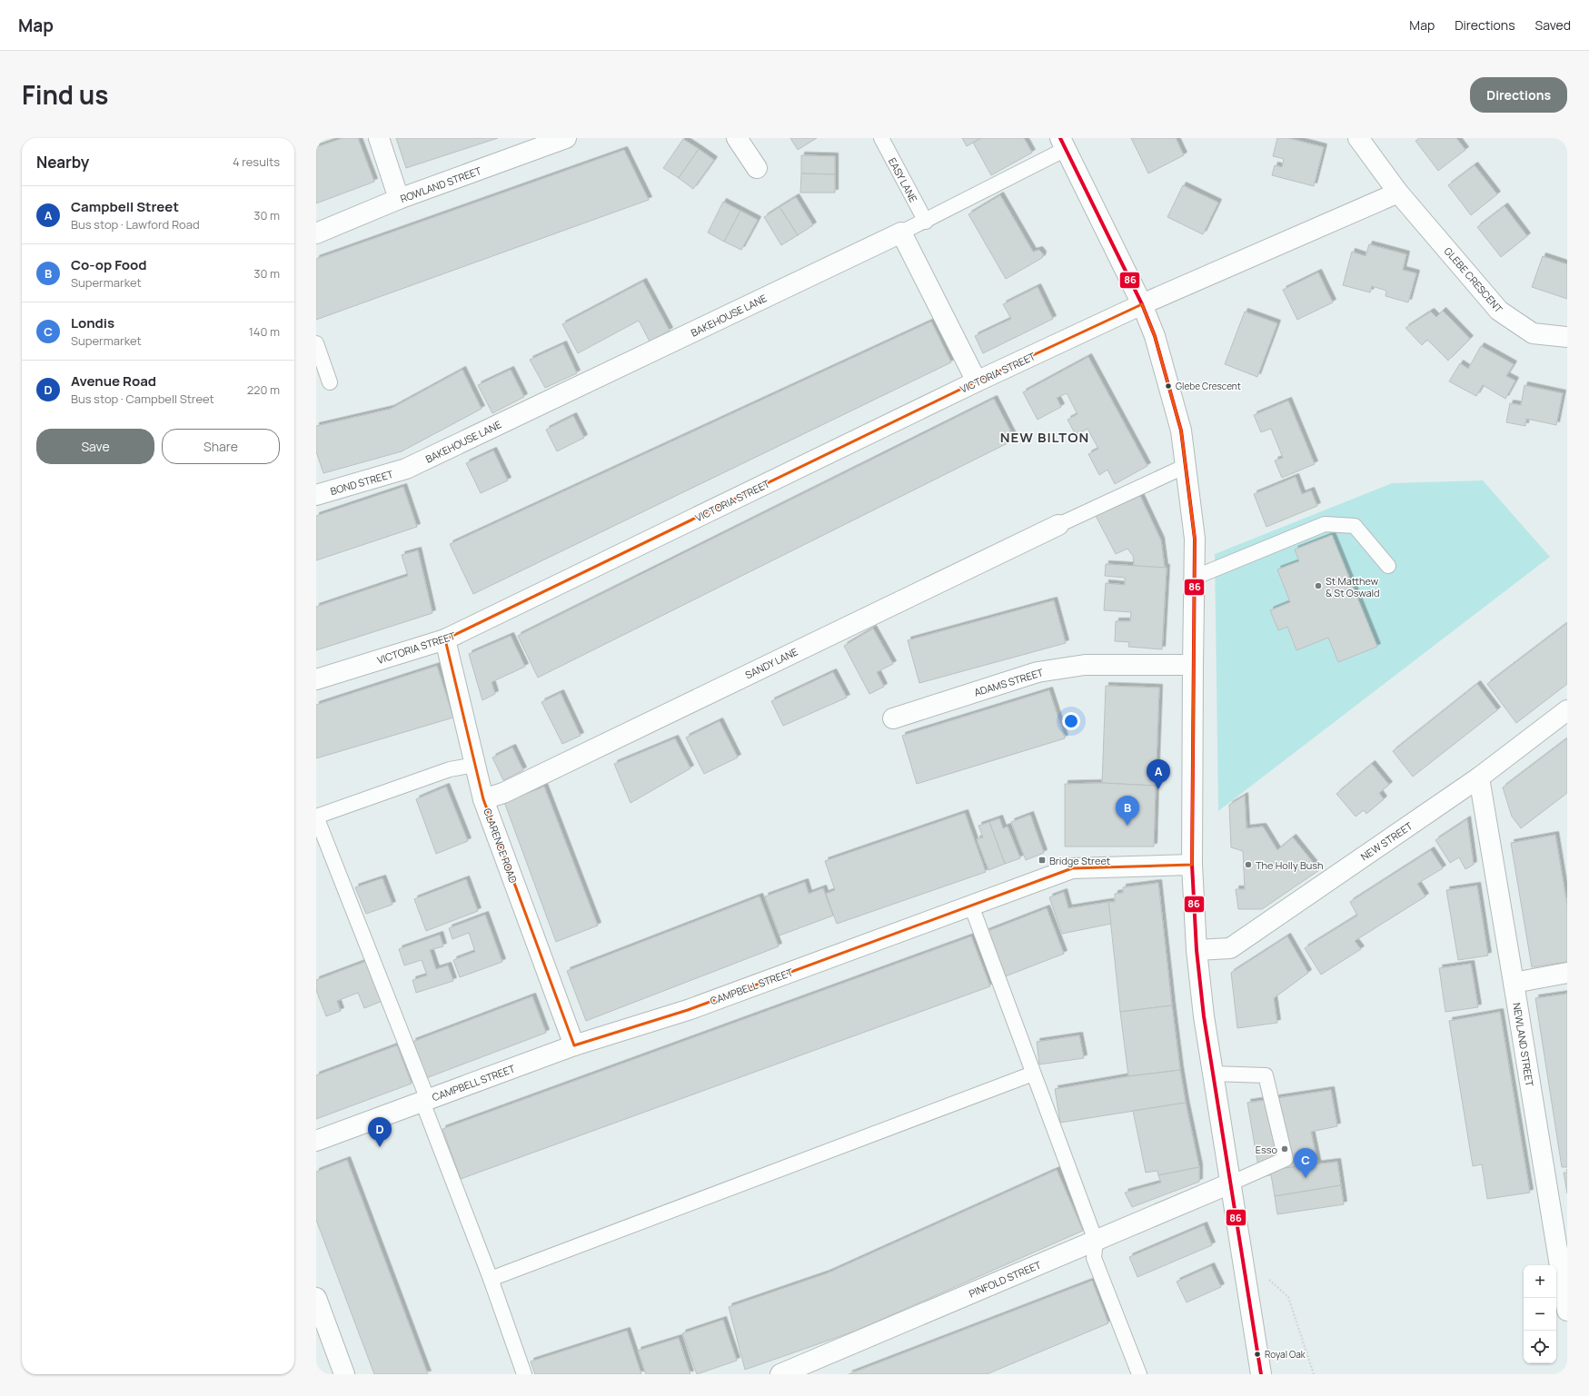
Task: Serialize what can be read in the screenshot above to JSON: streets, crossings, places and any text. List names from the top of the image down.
{
  "streets": {
    "street": [
      "ROWLAND STREET",
      "GLEBE CRESCENT",
      "BAKEHOUSE LANE",
      "VICTORIA STREET",
      "BOND STREET",
      "SANDY LANE",
      "ADAMS STREET",
      "NEW STREET",
      "CLARENCE ROAD",
      "CAMPBELL STREET",
      "NEWLAND STREET",
      "PINFOLD STREET"
    ],
    "lane": ["EASY LANE"]
  },
  "crossings": [
    ["BAKEHOUSE LANE", "BOND STREET"],
    ["VICTORIA STREET", "CLARENCE ROAD"],
    ["SANDY LANE", "CLARENCE ROAD"],
    ["NEW STREET", "NEWLAND STREET"],
    ["CLARENCE ROAD", "CAMPBELL STREET"]
  ],
  "districts": ["NEW BILTON"],
  "places": {
    "other": [
      "Glebe Crescent",
      "St Matthew & St Oswald",
      "The Holly Bush",
      "Esso",
      "Royal Oak"
    ],
    "transit": ["Bridge Street"]
  },
  "lines": ["transit line 86"],
  "page": {
    "header": "Map",
    "nav": ["Map", "Directions", "Saved"],
    "title": "Find us",
    "buttons": [
      "Directions",
      ["Save", "Share"]
    ],
    "heading": ["Nearby", "4 results"],
    "list": [
      {
        "mark": "A",
        "name": "Campbell Street",
        "note": "Bus stop · Lawford Road",
        "value": "30 m"
      },
      {
        "mark": "B",
        "name": "Co-op Food",
        "note": "Supermarket",
        "value": "30 m"
      },
      {
        "mark": "C",
        "name": "Londis",
        "note": "Supermarket",
        "value": "140 m"
      },
      {
        "mark": "D",
        "name": "Avenue Road",
        "note": "Bus stop · Campbell Street",
        "value": "220 m"
      }
    ],
    "pins": [
      "A",
      "B",
      "D",
      "C"
    ],
    "map_buttons": ["+", "−"]
  }
}
